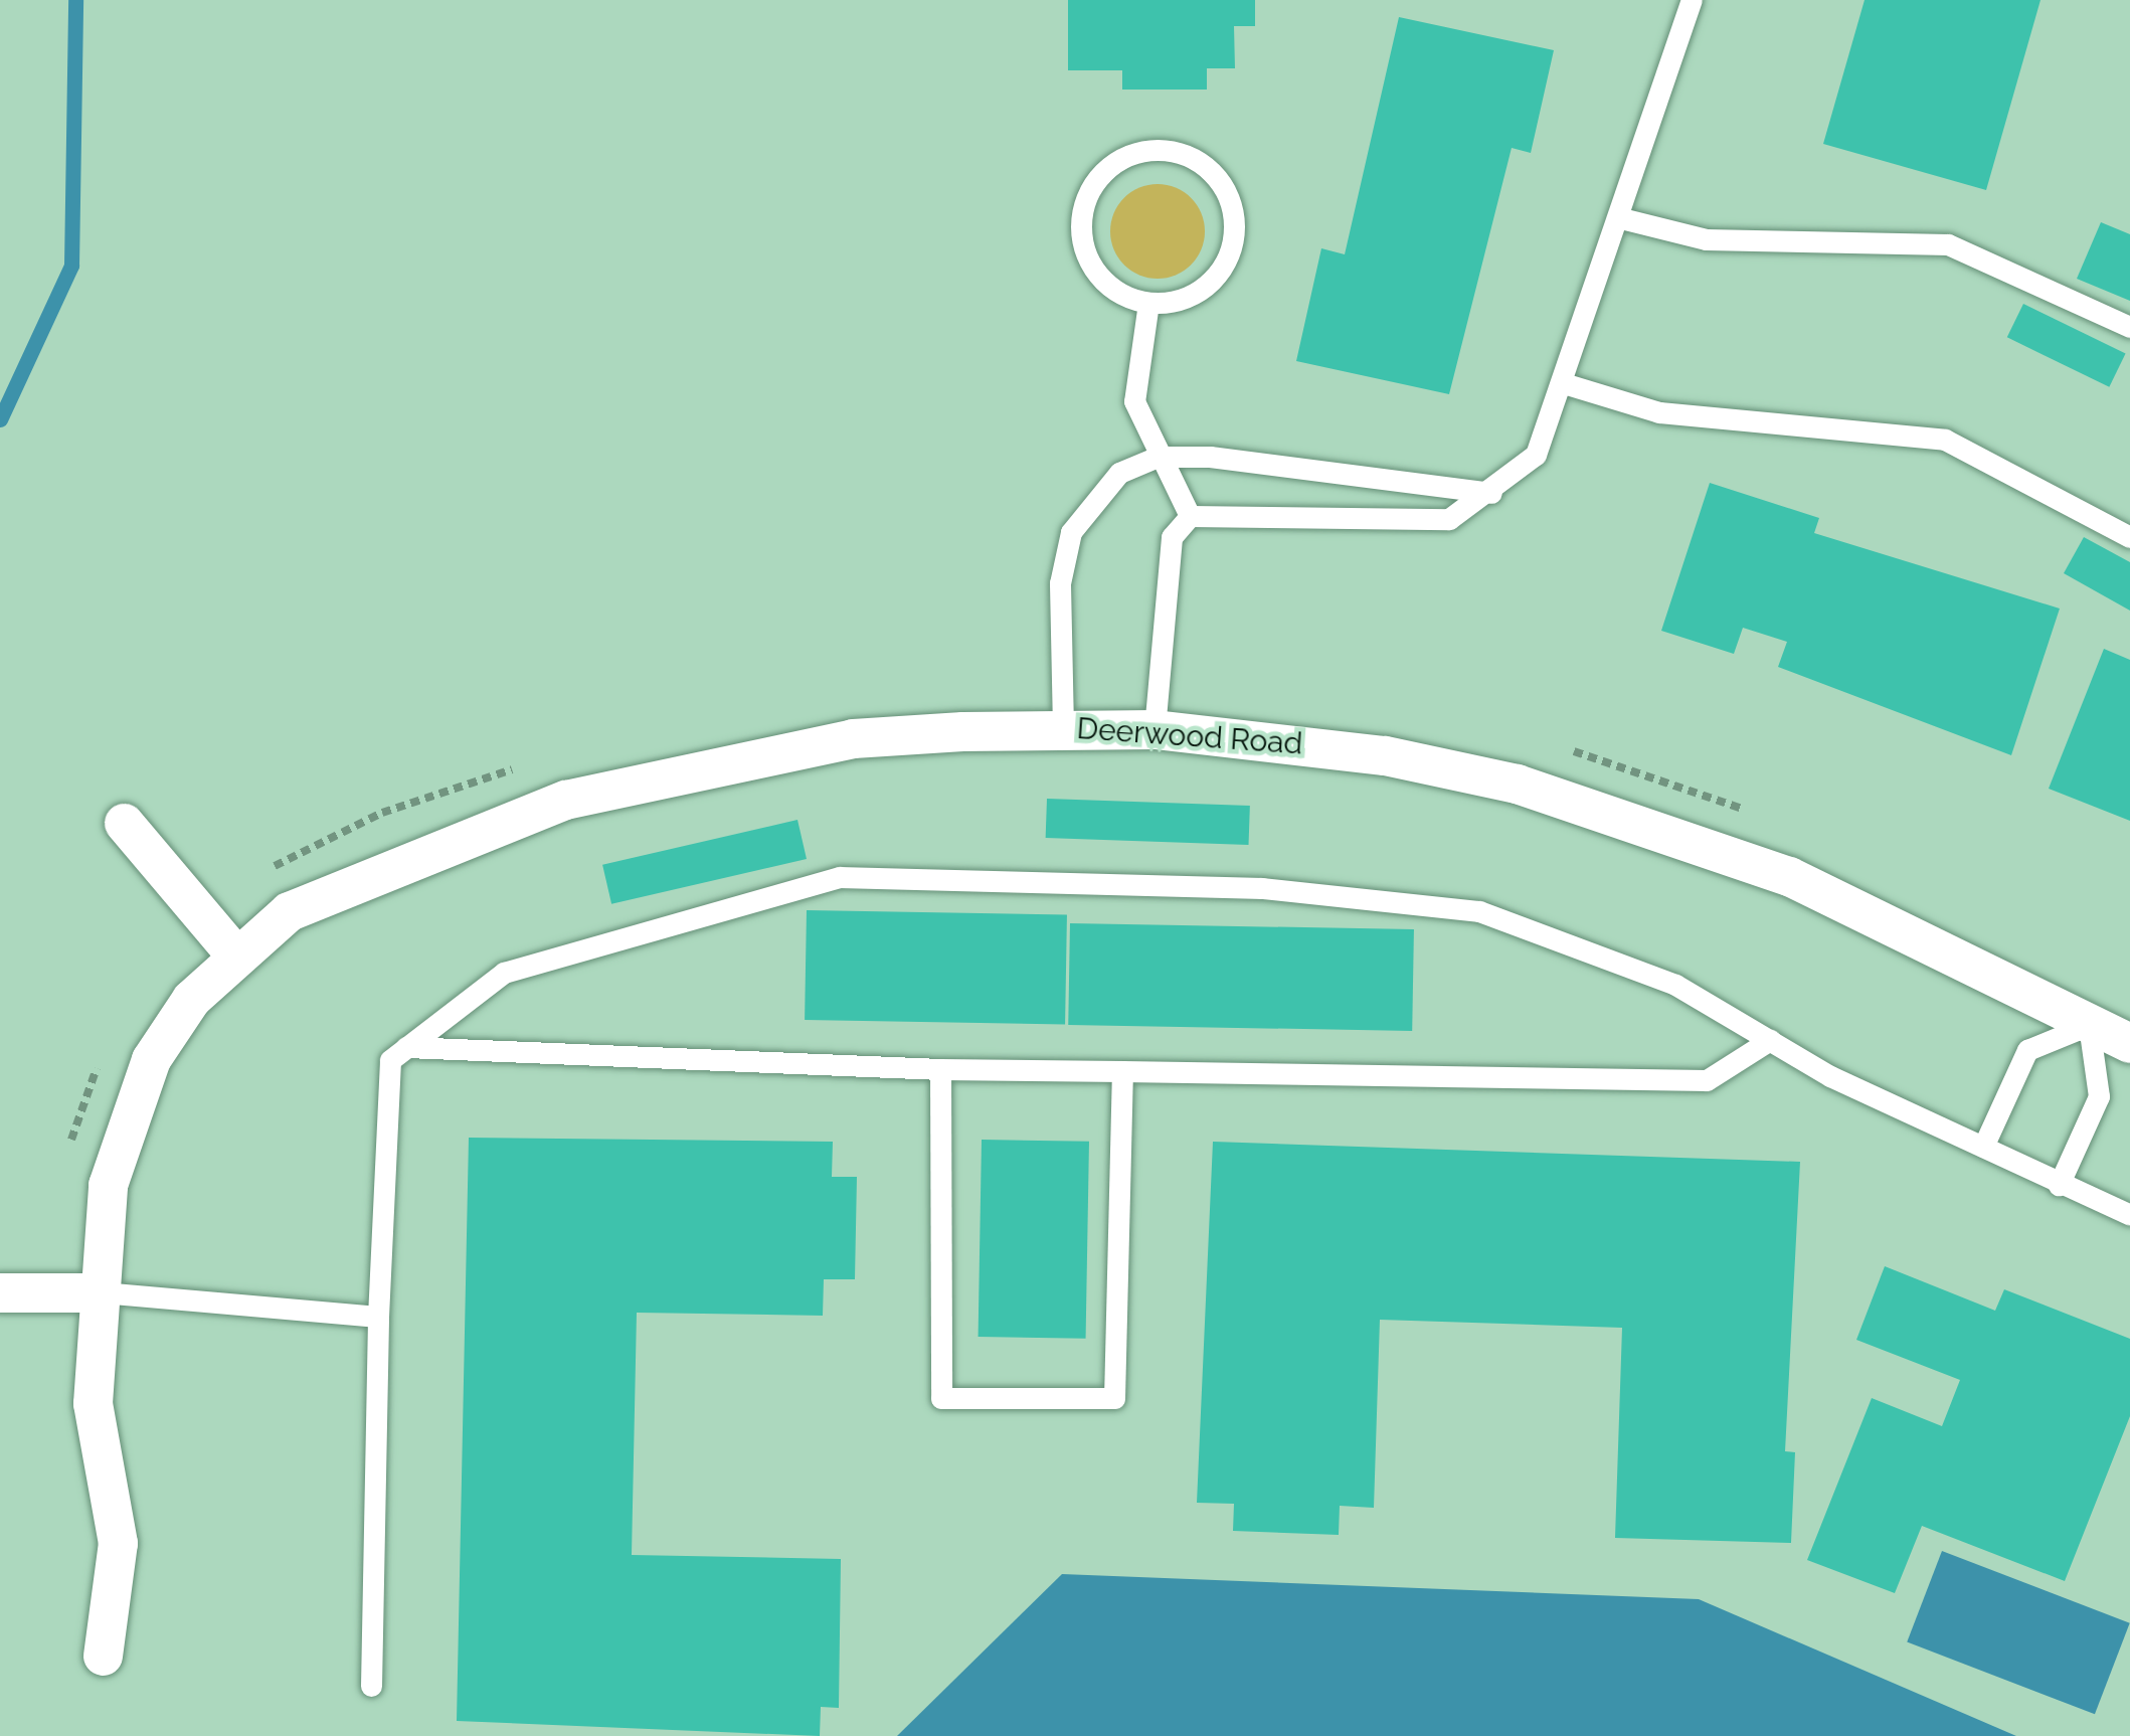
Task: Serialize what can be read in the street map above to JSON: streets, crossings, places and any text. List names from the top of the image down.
{
  "streets": {
    "street": ["Deerwood Road"]
  }
}
